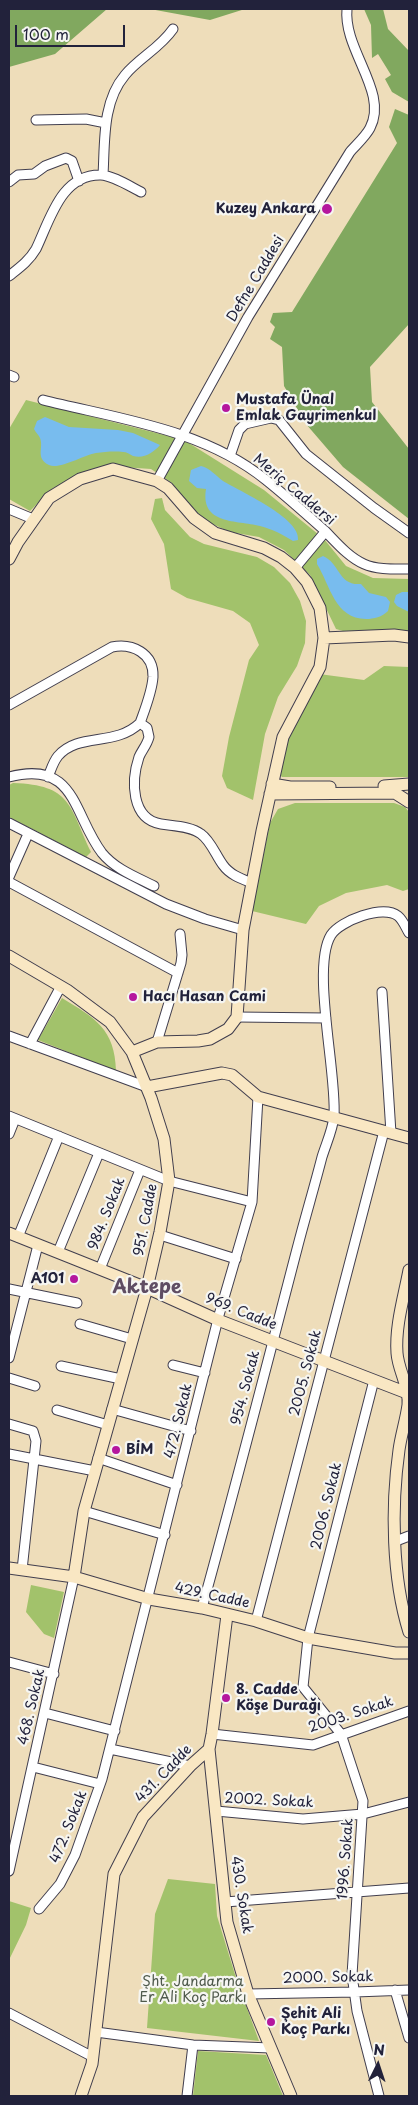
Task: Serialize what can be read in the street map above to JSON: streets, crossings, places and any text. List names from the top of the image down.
{
  "streets": {
    "street": [
      "Defne Caddesi",
      "Meriç Caddersi",
      "984. Sokak",
      "951. Cadde",
      "969. Cadde",
      "2005. Sokak",
      "954. Sokak",
      "472. Sokak",
      "2006. Sokak",
      "429. Cadde",
      "468. Sokak",
      "2003. Sokak",
      "431. Cadde",
      "2002. Sokak",
      "1996. Sokak",
      "430. Sokak",
      "2000. Sokak"
    ]
  },
  "crossings": [
    ["Defne Caddesi", "Meriç Caddersi"],
    ["984. Sokak", "969. Cadde"],
    ["951. Cadde", "969. Cadde"],
    ["951. Cadde", "429. Cadde"],
    ["951. Cadde", "468. Sokak"],
    ["969. Cadde", "2005. Sokak"],
    ["969. Cadde", "954. Sokak"],
    ["969. Cadde", "472. Sokak"],
    ["969. Cadde", "2006. Sokak"],
    ["2005. Sokak", "429. Cadde"],
    ["954. Sokak", "429. Cadde"],
    ["472. Sokak", "429. Cadde"],
    ["2006. Sokak", "429. Cadde"],
    ["2006. Sokak", "1996. Sokak"],
    ["429. Cadde", "468. Sokak"],
    ["429. Cadde", "431. Cadde"],
    ["429. Cadde", "1996. Sokak"],
    ["2003. Sokak", "431. Cadde"],
    ["2003. Sokak", "1996. Sokak"],
    ["431. Cadde", "430. Sokak"],
    ["2002. Sokak", "1996. Sokak"],
    ["2002. Sokak", "430. Sokak"],
    ["1996. Sokak", "2000. Sokak"],
    ["430. Sokak", "2000. Sokak"]
  ],
  "districts": ["Aktepe"],
  "parks": ["Şht. Jandarma Er Ali Koç Parkı"],
  "places": [
    "Kuzey Ankara",
    "Mustafa Ünal Emlak Gayrimenkul",
    "Hacı Hasan Cami",
    "A101",
    "BİM",
    "8. Cadde Köşe Durağı",
    "Şehit Ali Koç Parkı"
  ],
  "scale_bar": "100 m",
  "north": "top"
}
